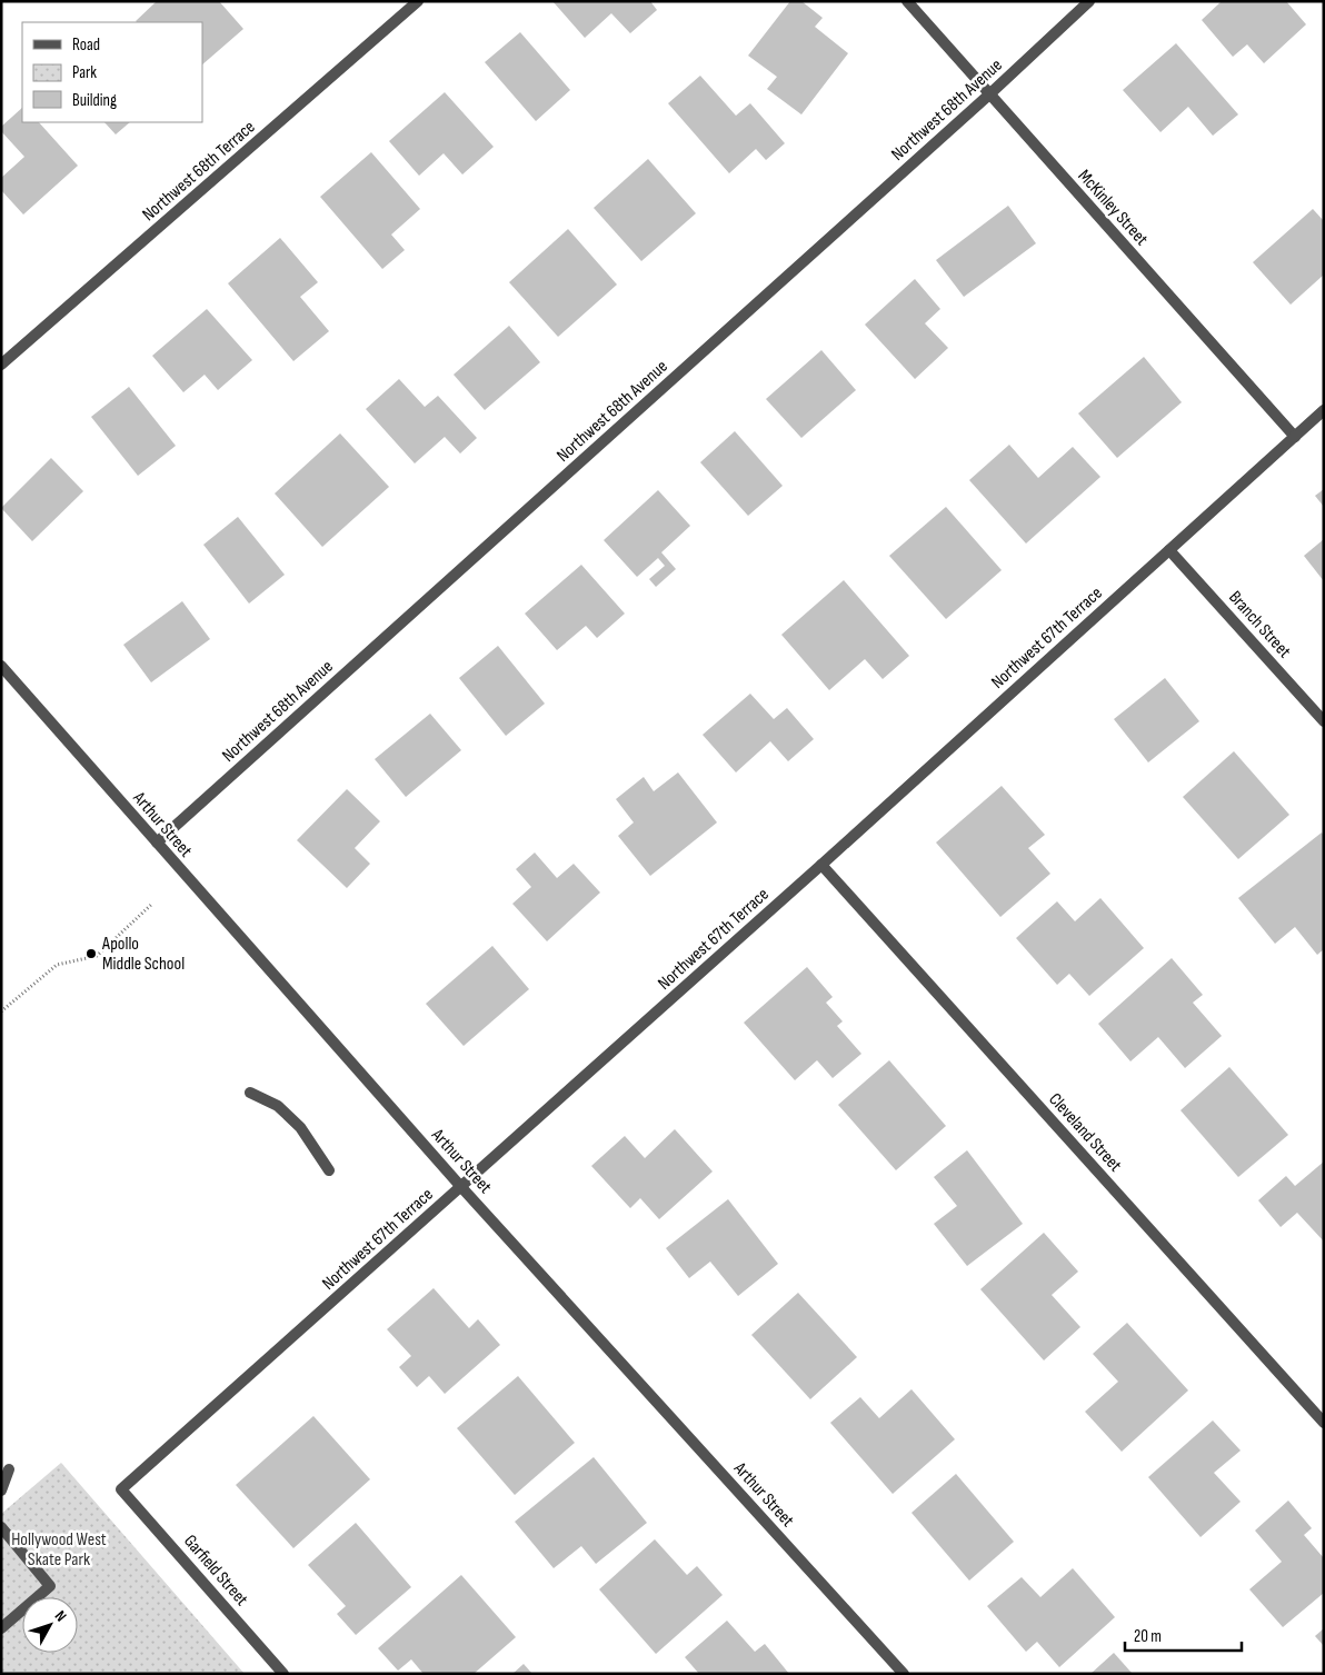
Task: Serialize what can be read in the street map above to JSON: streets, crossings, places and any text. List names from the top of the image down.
{
  "streets": {
    "street": [
      "Northwest 68th Avenue",
      "Northwest 68th Terrace",
      "McKinley Street",
      "Branch Street",
      "Northwest 67th Terrace",
      "Arthur Street",
      "Cleveland Street",
      "Garfield Street"
    ]
  },
  "crossings": [
    ["Northwest 68th Avenue", "McKinley Street"],
    ["Northwest 68th Avenue", "Arthur Street"],
    ["McKinley Street", "Northwest 67th Terrace"],
    ["Branch Street", "Northwest 67th Terrace"],
    ["Northwest 67th Terrace", "Arthur Street"],
    ["Northwest 67th Terrace", "Cleveland Street"],
    ["Northwest 67th Terrace", "Garfield Street"]
  ],
  "parks": ["Hollywood West Skate Park"],
  "places": ["Apollo Middle School"],
  "legend": ["Road", "Park", "Building"],
  "scale_bar": "20 m",
  "north": "top right"
}
